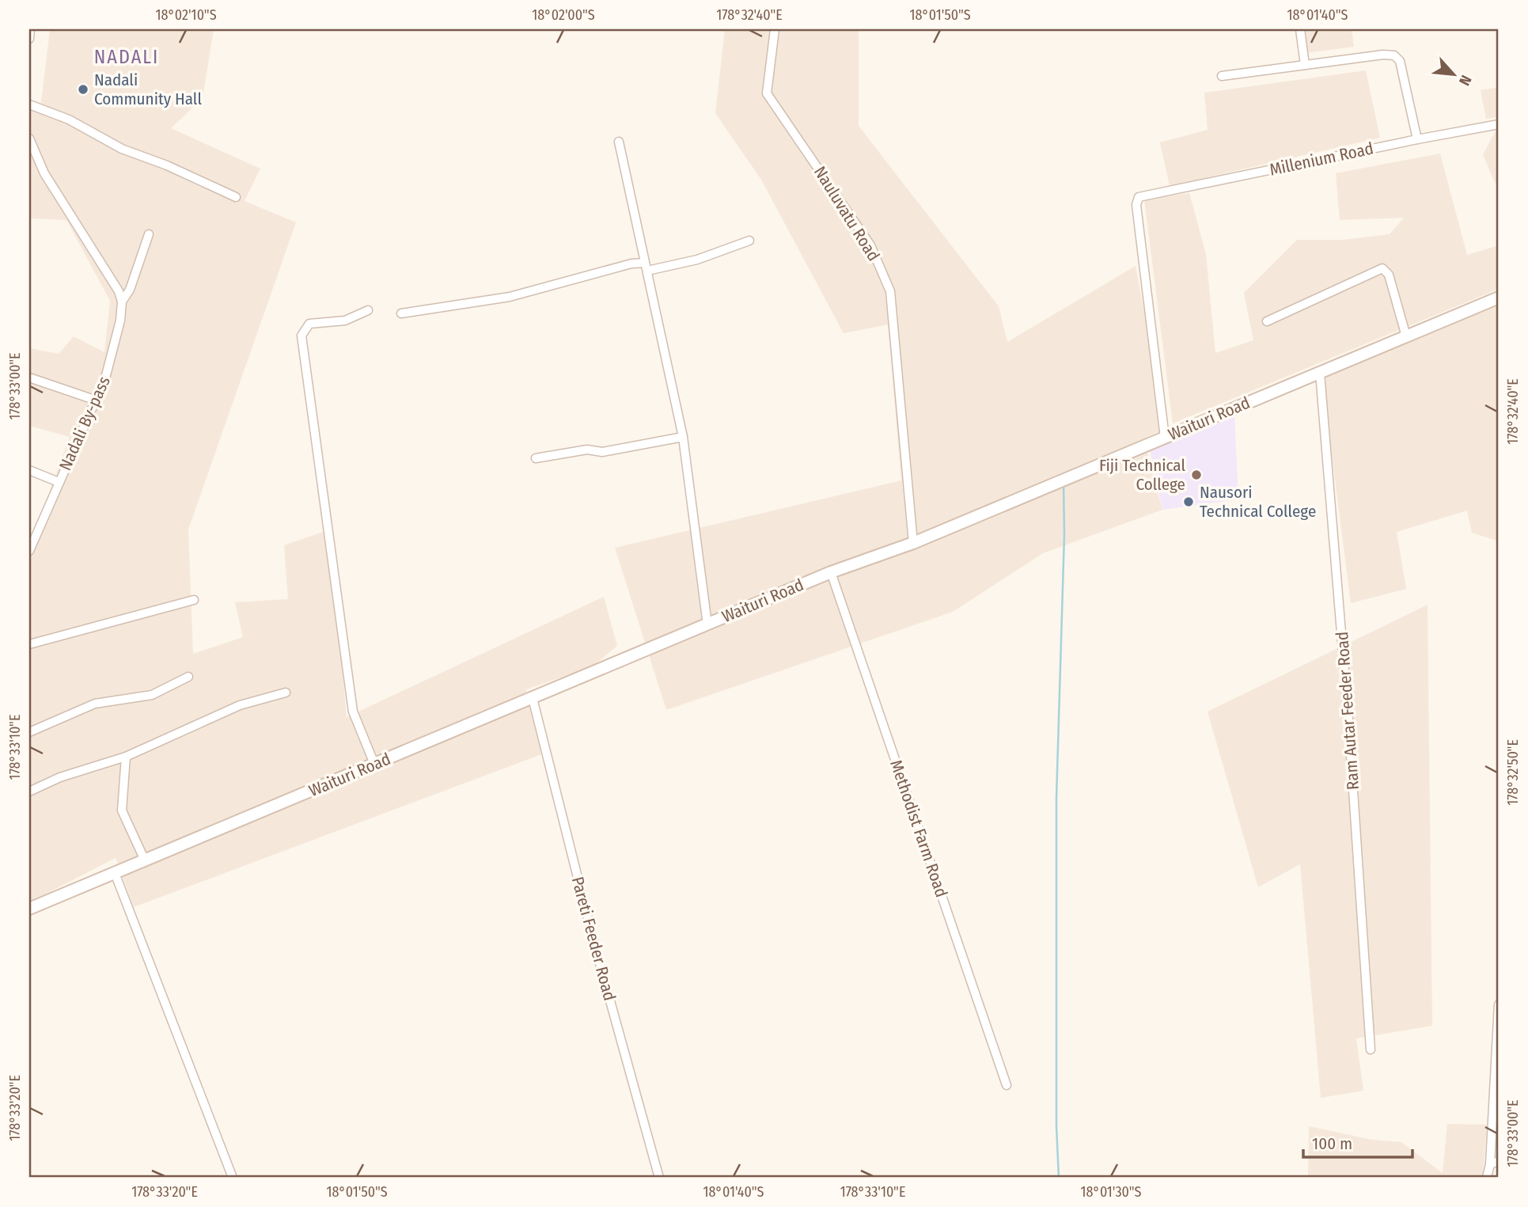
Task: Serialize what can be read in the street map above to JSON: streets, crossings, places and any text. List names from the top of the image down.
{
  "streets": {
    "main road": ["Waituri Road"],
    "street": [
      "Millenium Road",
      "Nauluvatu Road",
      "Nadali By-pass",
      "Ram Autar Feeder Road",
      "Methodist Farm Road",
      "Pareti Feeder Road"
    ]
  },
  "crossings": [
    ["Millenium Road", "Waituri Road"],
    ["Nauluvatu Road", "Waituri Road"],
    ["Waituri Road", "Ram Autar Feeder Road"],
    ["Waituri Road", "Methodist Farm Road"],
    ["Waituri Road", "Pareti Feeder Road"]
  ],
  "districts": ["NADALI"],
  "places": ["Nadali Community Hall", "Fiji Technical College", "Nausori Technical College"],
  "scale_bar": "100 m",
  "north": "bottom right",
  "coordinates": [
    "18°02'10\"S",
    "18°02'00\"S",
    "178°32'40\"E",
    "18°01'50\"S",
    "18°01'40\"S",
    "178°33'00\"E",
    "178°33'10\"E",
    "178°32'50\"E",
    "178°33'20\"E",
    "18°01'30\"S"
  ]
}
